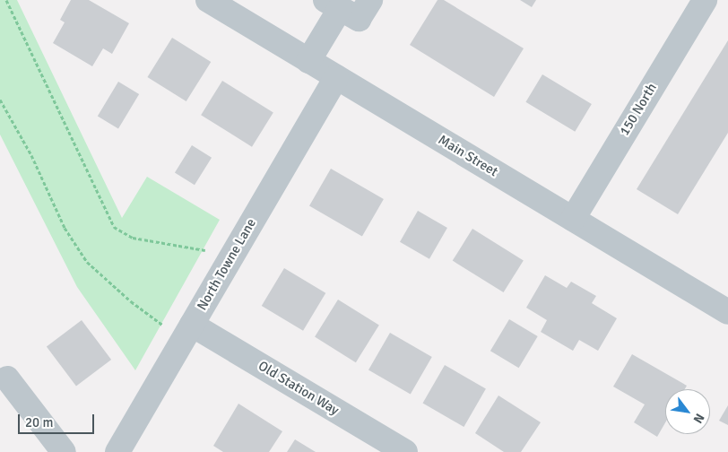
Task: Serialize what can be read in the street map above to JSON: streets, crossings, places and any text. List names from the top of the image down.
{
  "streets": {
    "street": [
      "150 North",
      "Main Street",
      "North Towne Lane",
      "Old Station Way"
    ]
  },
  "crossings": [
    ["150 North", "Main Street"],
    ["Main Street", "North Towne Lane"],
    ["North Towne Lane", "Old Station Way"]
  ],
  "scale_bar": "20 m",
  "north": "bottom right"
}
